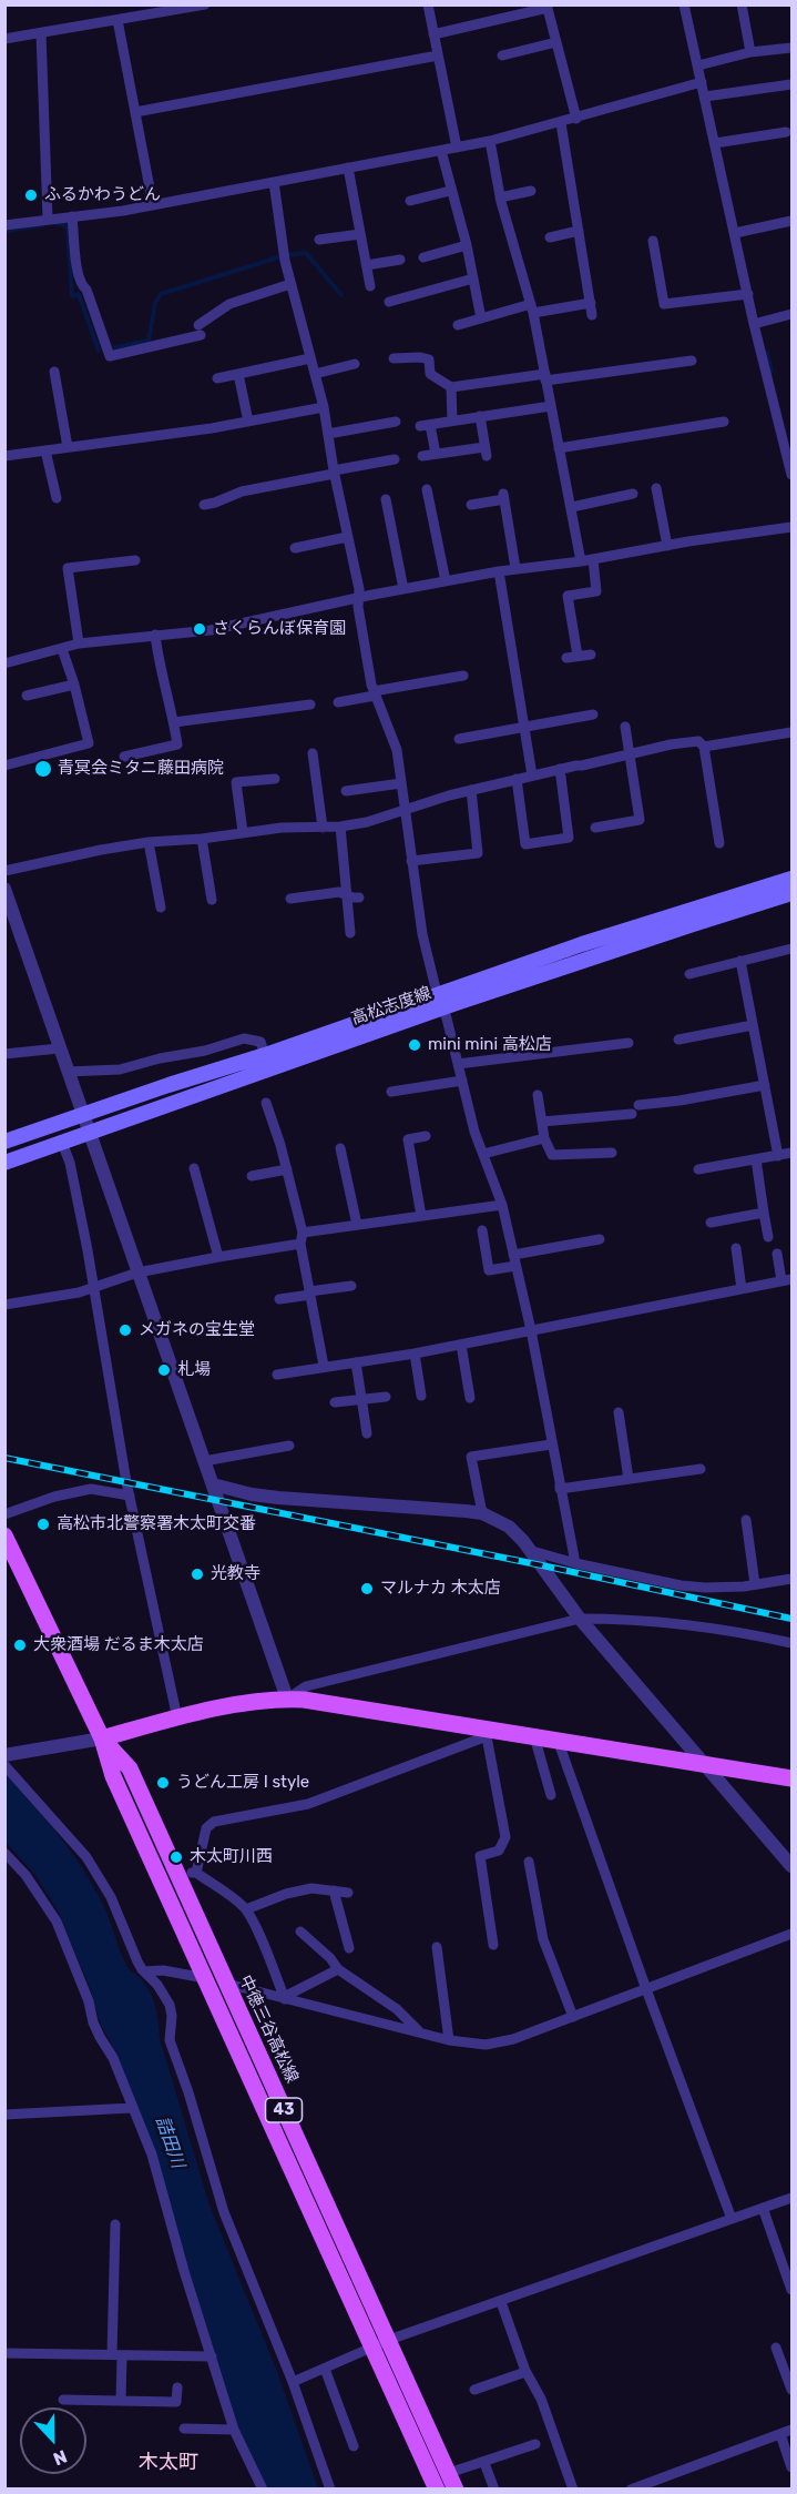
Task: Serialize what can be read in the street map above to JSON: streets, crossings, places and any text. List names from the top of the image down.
{
  "streets": {
    "main road": ["高松志度線", "中徳三谷高松線", "43"]
  },
  "districts": ["木太町"],
  "water": ["詰田川"],
  "places": [
    "ふるかわうどん",
    "さくらんぼ保育園",
    "青冥会ミタニ藤田病院",
    "mini mini 高松店",
    "メガネの宝生堂",
    "札場",
    "高松市北警察署木太町交番",
    "光教寺",
    "マルナカ 木太店",
    "大衆酒場 だるま木太店",
    "うどん工房 I style",
    "木太町川西"
  ],
  "north": "bottom"
}
